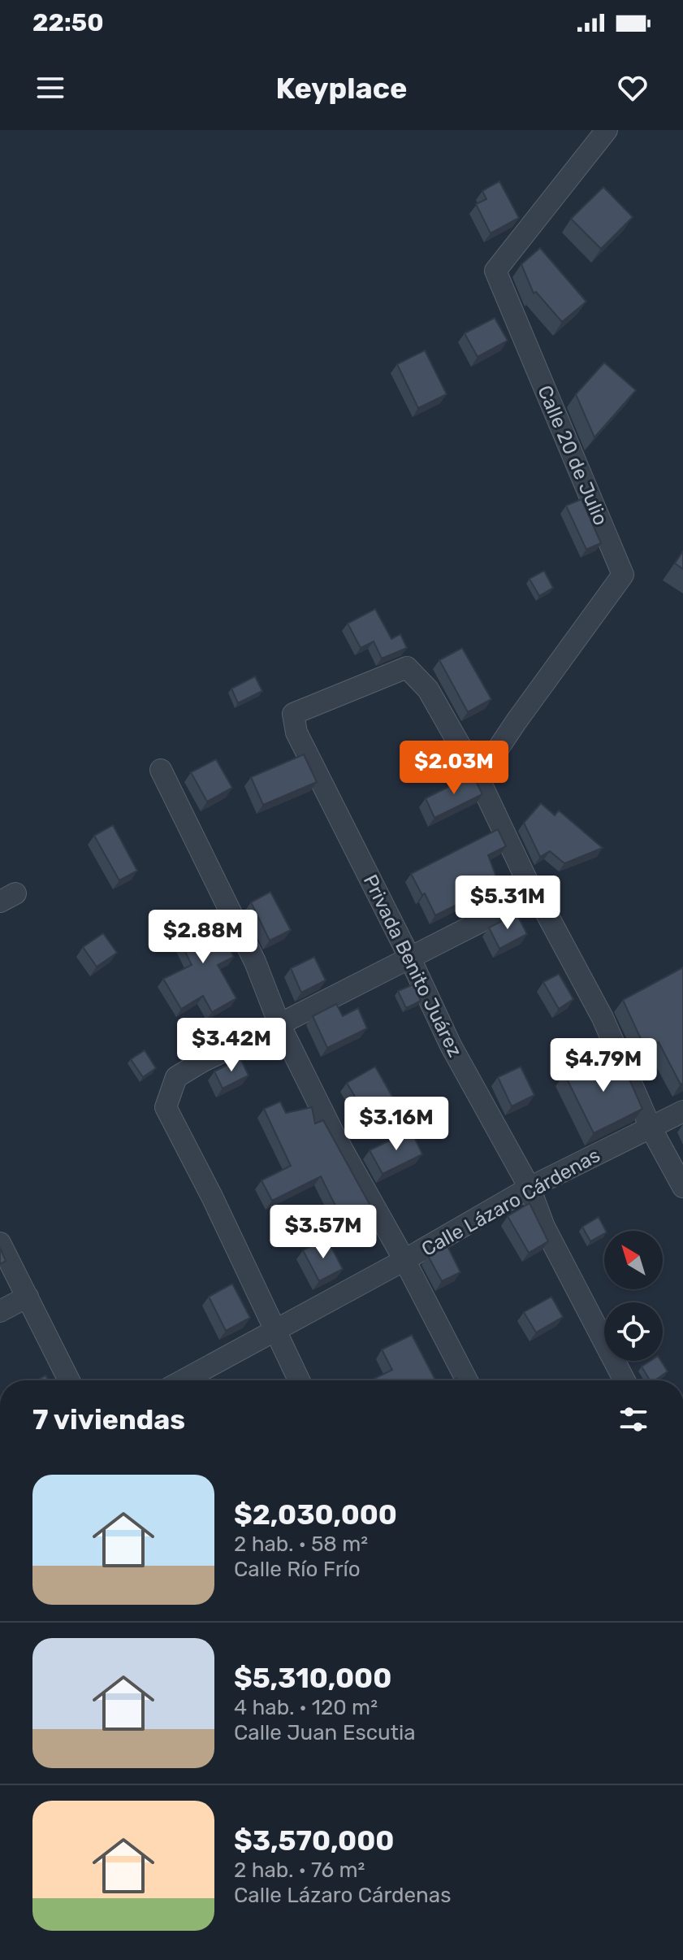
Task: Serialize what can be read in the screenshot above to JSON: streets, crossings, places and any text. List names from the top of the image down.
{
  "streets": {
    "street": ["Calle 20 de Julio", "Privada Benito Juárez", "Calle Lázaro Cárdenas"]
  },
  "crossings": [
    ["Calle 20 de Julio", "Privada Benito Juárez"],
    ["Privada Benito Juárez", "Calle Lázaro Cárdenas"]
  ],
  "north": "top left",
  "page": {
    "status": "22:50",
    "header": "Keyplace",
    "price": [
      "$2.03M",
      "$5.31M",
      "$2.88M",
      "$3.42M",
      "$4.79M",
      "$3.16M",
      "$3.57M"
    ],
    "heading": "7 viviendas",
    "list": [
      {
        "name": "$2,030,000",
        "note": "2 hab. · 58 m² · Calle Río Frío"
      },
      {
        "name": "$5,310,000",
        "note": "4 hab. · 120 m² · Calle Juan Escutia"
      },
      {
        "name": "$3,570,000",
        "note": "2 hab. · 76 m² · Calle Lázaro Cárdenas"
      }
    ]
  }
}
